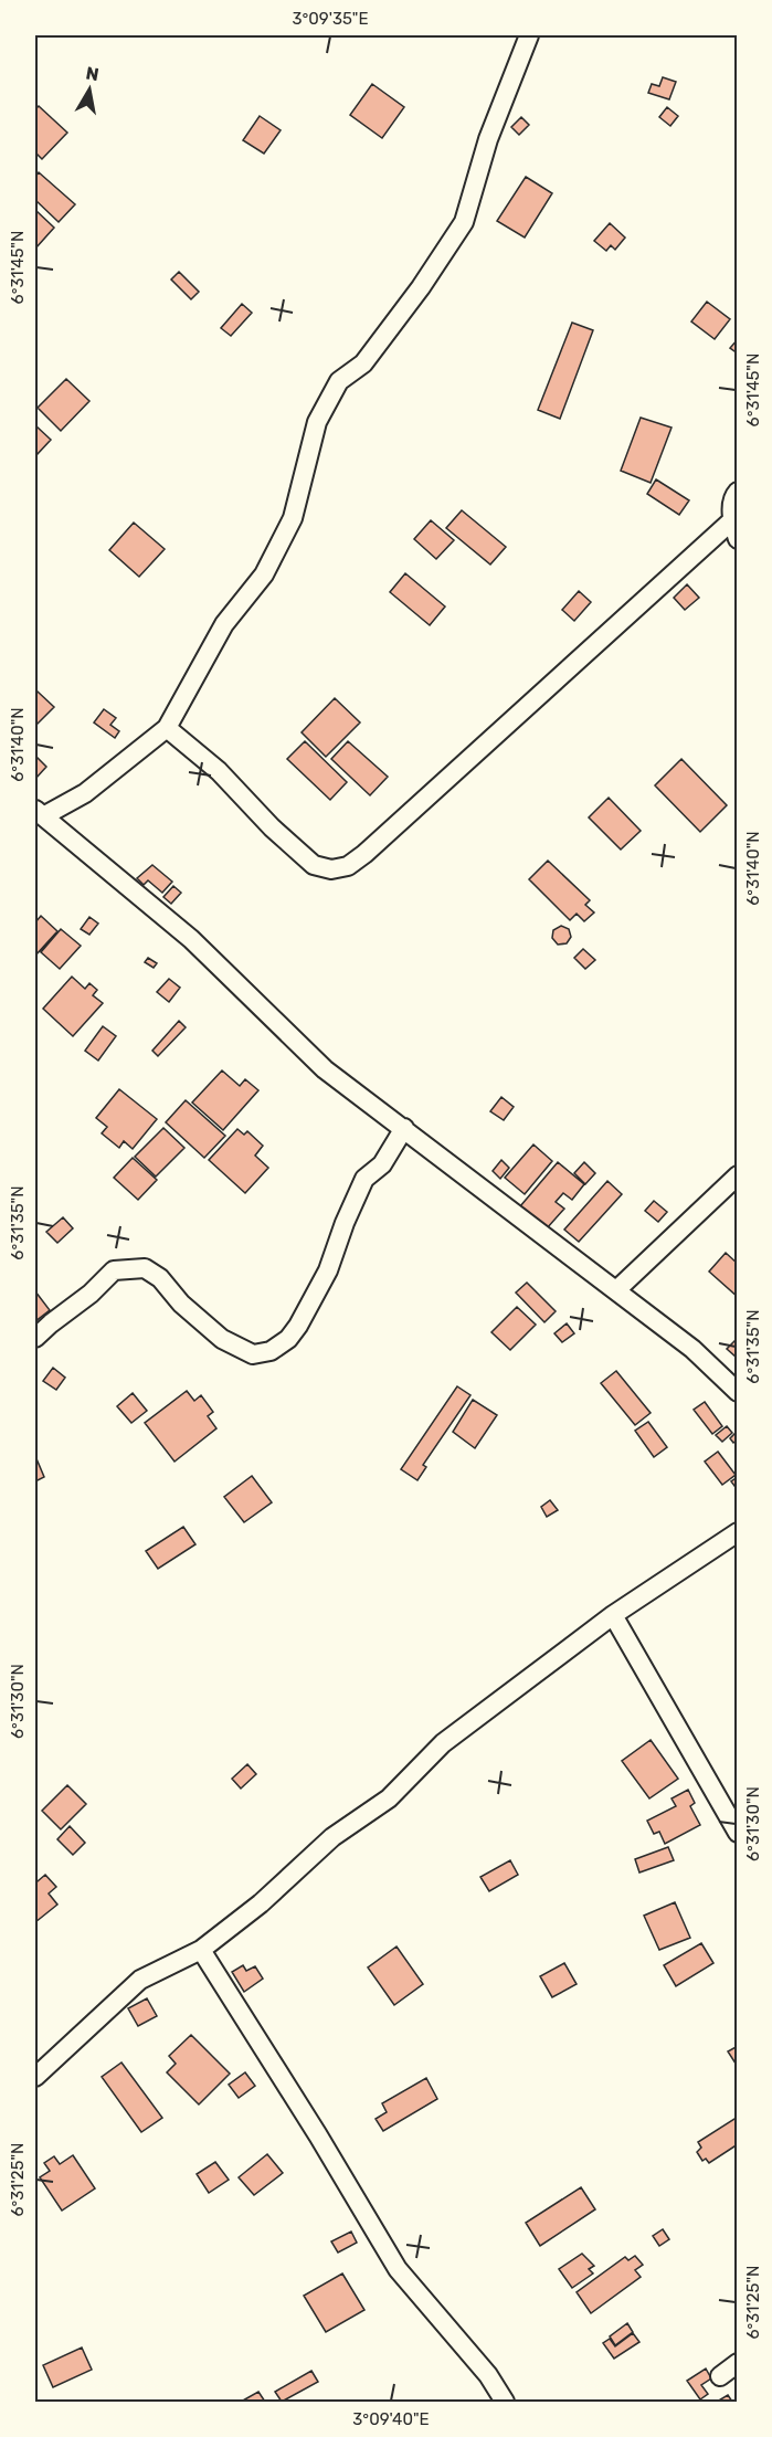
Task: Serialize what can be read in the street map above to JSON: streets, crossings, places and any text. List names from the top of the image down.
{
  "north": "top",
  "coordinates": [
    "3°09'35\"E",
    "6°31'45\"N",
    "6°31'40\"N",
    "6°31'35\"N",
    "6°31'30\"N",
    "6°31'25\"N",
    "3°09'40\"E"
  ]
}
